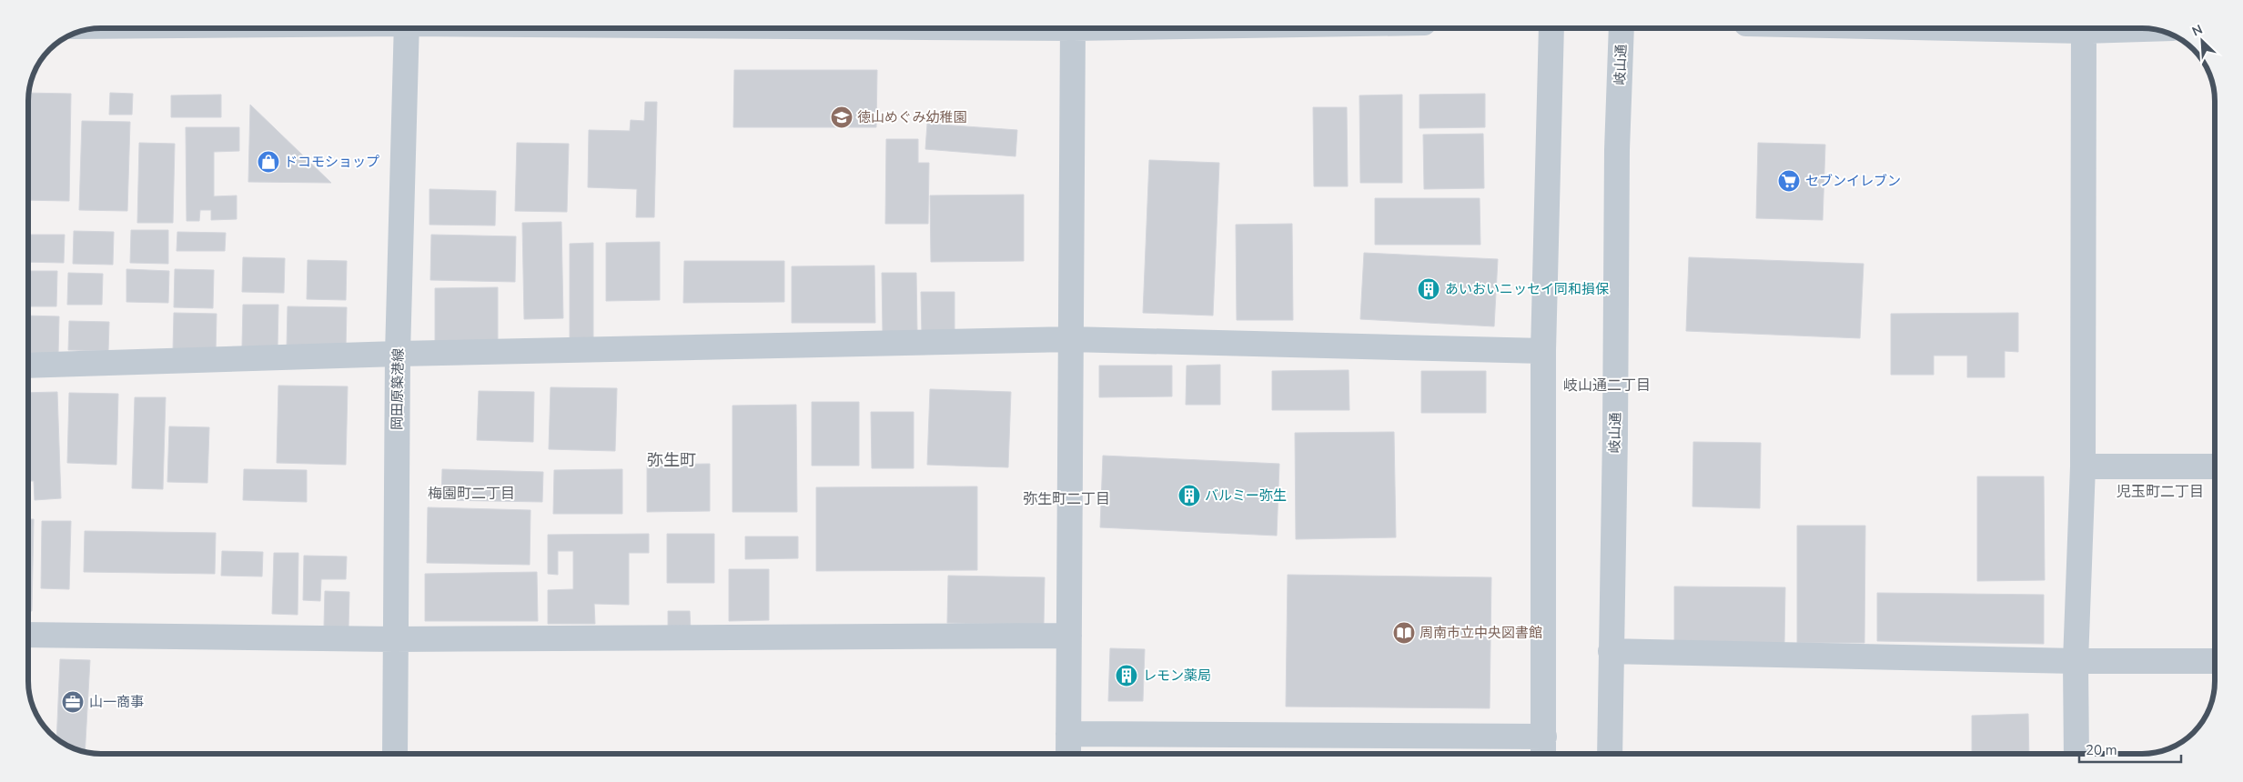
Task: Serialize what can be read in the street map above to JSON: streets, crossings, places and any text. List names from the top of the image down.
{
  "streets": {
    "street": ["岐山通", "岡田原築港線"]
  },
  "districts": [
    "岐山通二丁目",
    "弥生町",
    "児玉町二丁目",
    "梅園町二丁目",
    "弥生町二丁目"
  ],
  "places": {
    "school or university": ["徳山めぐみ幼稚園"],
    "shop": ["ドコモショップ"],
    "supermarket": ["セブンイレブン"],
    "building": ["あいおいニッセイ同和損保", "バルミー弥生", "レモン薬局"],
    "library": ["周南市立中央図書館"],
    "office": ["山一商事"]
  },
  "scale_bar": "20 m",
  "north": "top left"
}
